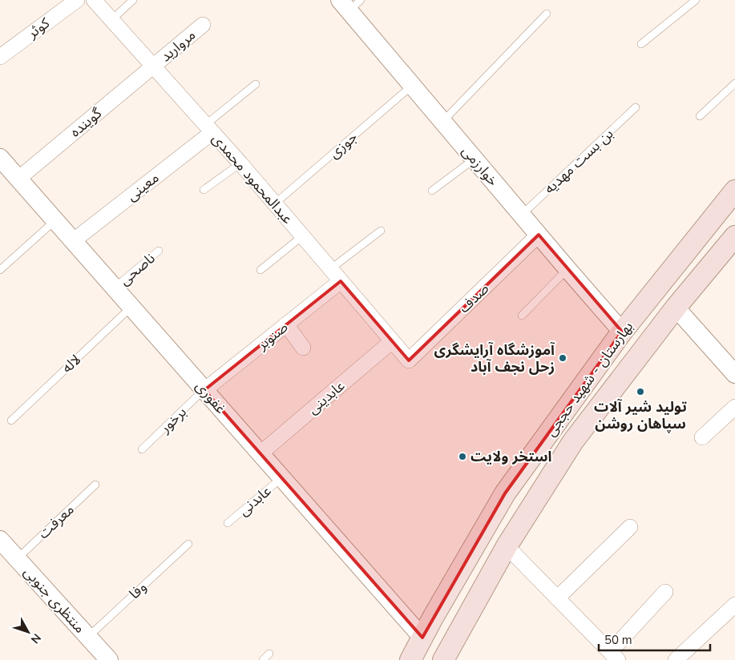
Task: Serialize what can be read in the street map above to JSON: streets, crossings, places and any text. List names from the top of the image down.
{
  "streets": {
    "main road": ["بهارستان - شهید حججی"],
    "street": [
      "کوثر",
      "مروارید",
      "گوینده",
      "خوارزمی",
      "عبدالمحمود محمدی",
      "معینی",
      "صدف",
      "صنوبر",
      "غفوری",
      "عابدینی",
      "منتظری جنوبی"
    ],
    "lane": [
      "جوزی",
      "بن بست مهدیه",
      "ناصحی",
      "لاله",
      "برخور",
      "عابدنی",
      "معرفت",
      "وفا"
    ]
  },
  "crossings": [
    ["مروارید", "گوینده"],
    ["مروارید", "عبدالمحمود محمدی"],
    ["گوینده", "عبدالمحمود محمدی"],
    ["گوینده", "غفوری"],
    ["جوزی", "خوارزمی"],
    ["جوزی", "عبدالمحمود محمدی"],
    ["بن بست مهدیه", "خوارزمی"],
    ["خوارزمی", "صدف"],
    ["خوارزمی", "بهارستان - شهید حججی"],
    ["عبدالمحمود محمدی", "معینی"],
    ["عبدالمحمود محمدی", "صدف"],
    ["عبدالمحمود محمدی", "صنوبر"],
    ["عبدالمحمود محمدی", "عابدینی"],
    ["معینی", "غفوری"],
    ["ناصحی", "غفوری"],
    ["صنوبر", "غفوری"],
    ["صنوبر", "برخور"],
    ["لاله", "غفوری"],
    ["بهارستان - شهید حججی", "غفوری"],
    ["غفوری", "عابدینی"],
    ["غفوری", "برخور"],
    ["غفوری", "عابدنی"],
    ["معرفت", "منتظری جنوبی"],
    ["وفا", "منتظری جنوبی"]
  ],
  "places": ["آموزشگاه آرایشگری زحل نجف آباد", "تولید شیر آلات سپاهان روشن", "استخر ولایت"],
  "scale_bar": "50 m",
  "north": "bottom right"
}
